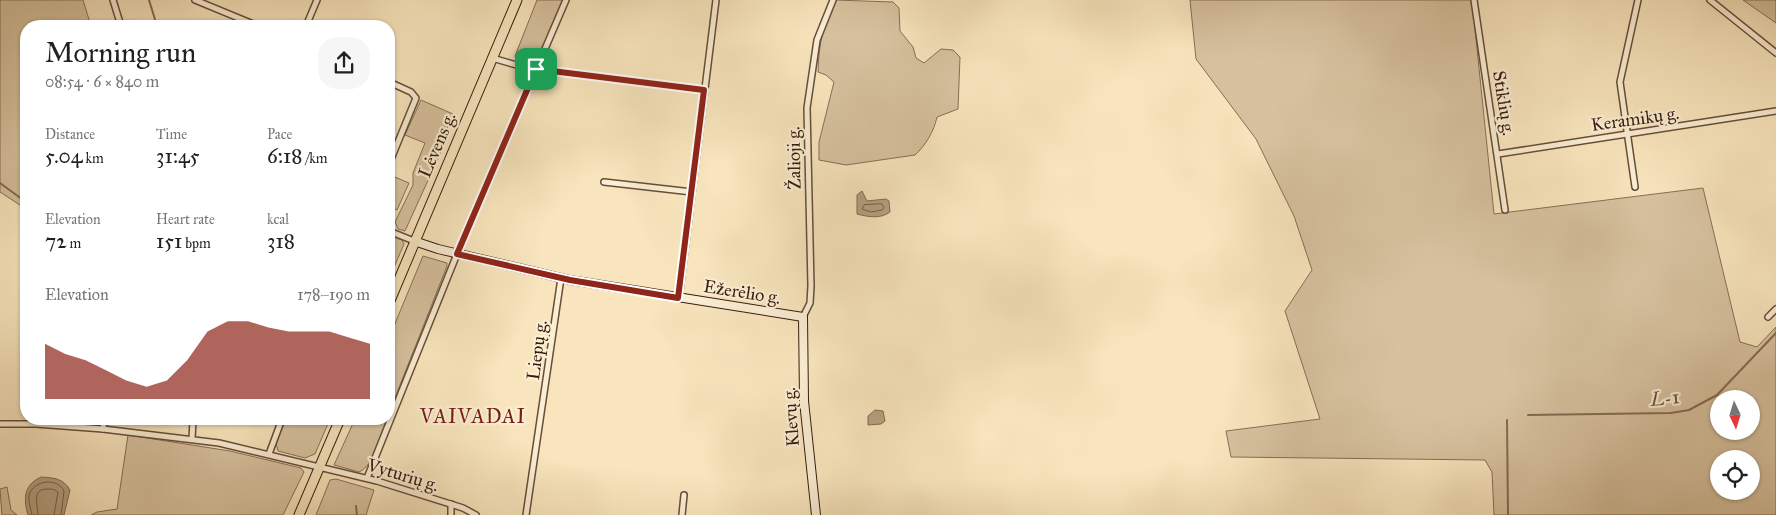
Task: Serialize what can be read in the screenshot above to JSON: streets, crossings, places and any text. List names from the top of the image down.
{
  "streets": {
    "main road": ["Lėvens g.", "Ežerėlio g.", "Klevų g."],
    "street": [
      "Stiklių g.",
      "Keramikų g.",
      "Žalioji g.",
      "Liepų g.",
      "Vyturių g."
    ]
  },
  "crossings": [
    ["Stiklių g.", "Keramikų g."],
    ["Lėvens g.", "Ežerėlio g."],
    ["Žalioji g.", "Ežerėlio g."],
    ["Žalioji g.", "Klevų g."],
    ["Ežerėlio g.", "Liepų g."],
    ["Ežerėlio g.", "Klevų g."]
  ],
  "districts": ["VAIVADAI"],
  "water": ["L-1"],
  "north": "bottom",
  "page": {
    "heading": ["Morning run", "08:54 · 6 × 840 m"],
    "stats": [
      ["Distance", "5.04 km"],
      ["Time", "31:45"],
      ["Pace", "6:18 /km"],
      ["Elevation", "72 m"],
      ["Heart rate", "151 bpm"],
      ["kcal", "318"]
    ],
    "chart": ["Elevation", "178–190 m"]
  }
}
